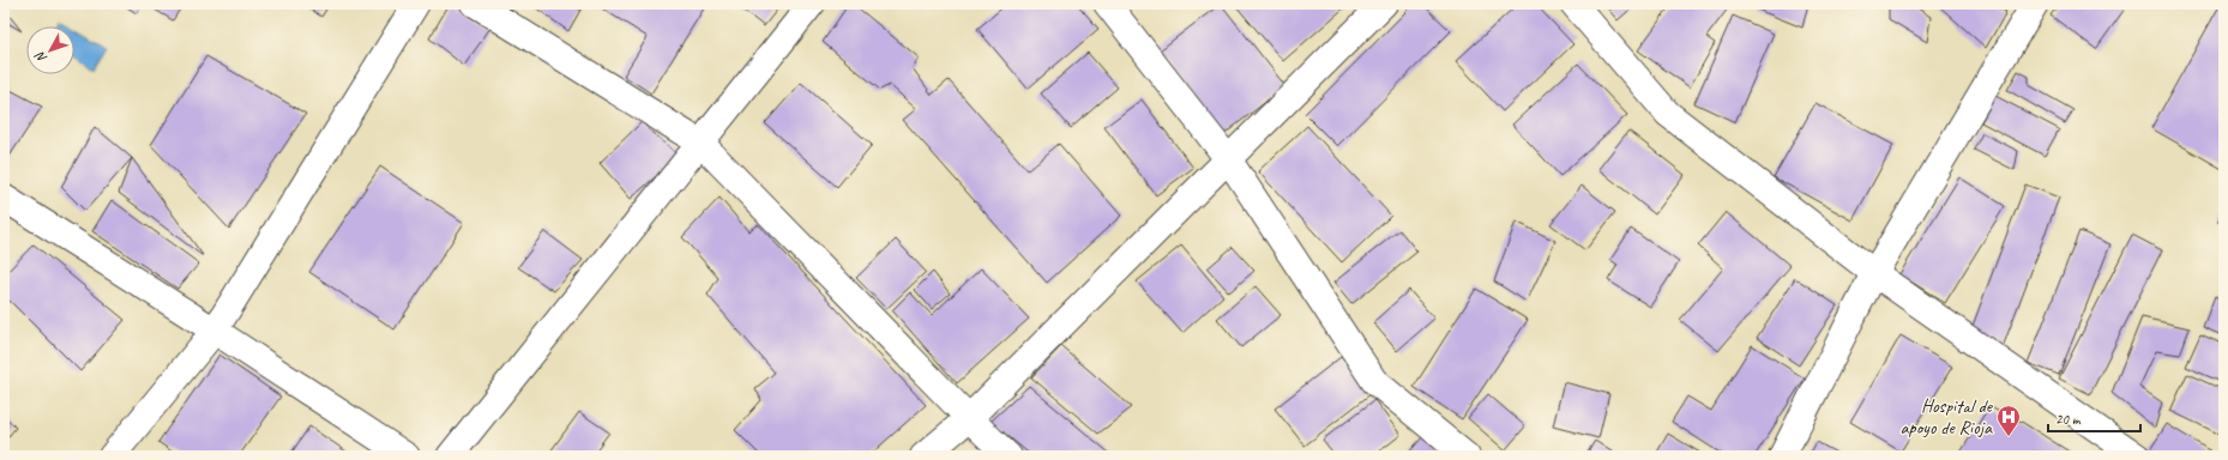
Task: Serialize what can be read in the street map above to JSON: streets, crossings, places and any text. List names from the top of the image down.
{
  "places": {
    "hospital": ["Hospital de apoyo de Rioja"]
  },
  "scale_bar": "20 m",
  "north": "bottom left"
}
